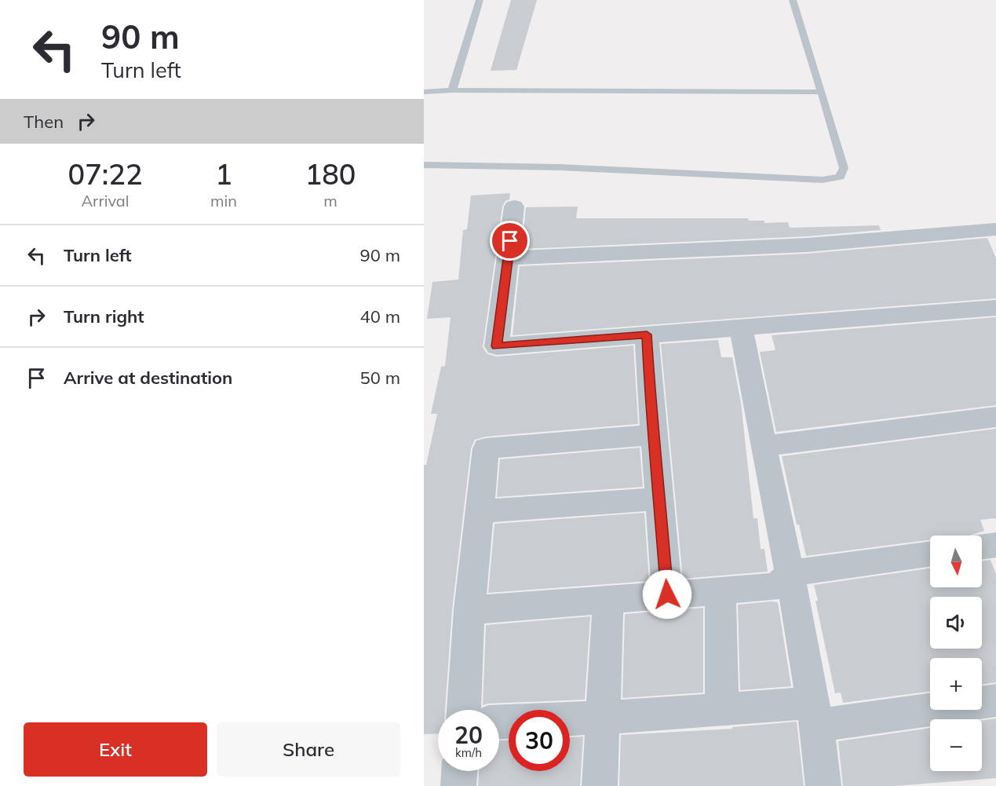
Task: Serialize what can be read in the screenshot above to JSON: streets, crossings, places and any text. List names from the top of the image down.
{
  "north": "bottom",
  "page": {
    "turn": ["90 m", "Turn left"],
    "then": "Then",
    "eta": [
      "07:22",
      "Arrival",
      "1",
      "min",
      "180",
      "m"
    ],
    "list": [
      {
        "name": "Turn left",
        "value": "90 m"
      },
      {
        "name": "Turn right",
        "value": "40 m"
      },
      {
        "name": "Arrive at destination",
        "value": "50 m"
      }
    ],
    "map_buttons": ["+", "−"],
    "speed": "20 km/h",
    "limit": "30",
    "buttons": ["Exit", "Share"]
  }
}
